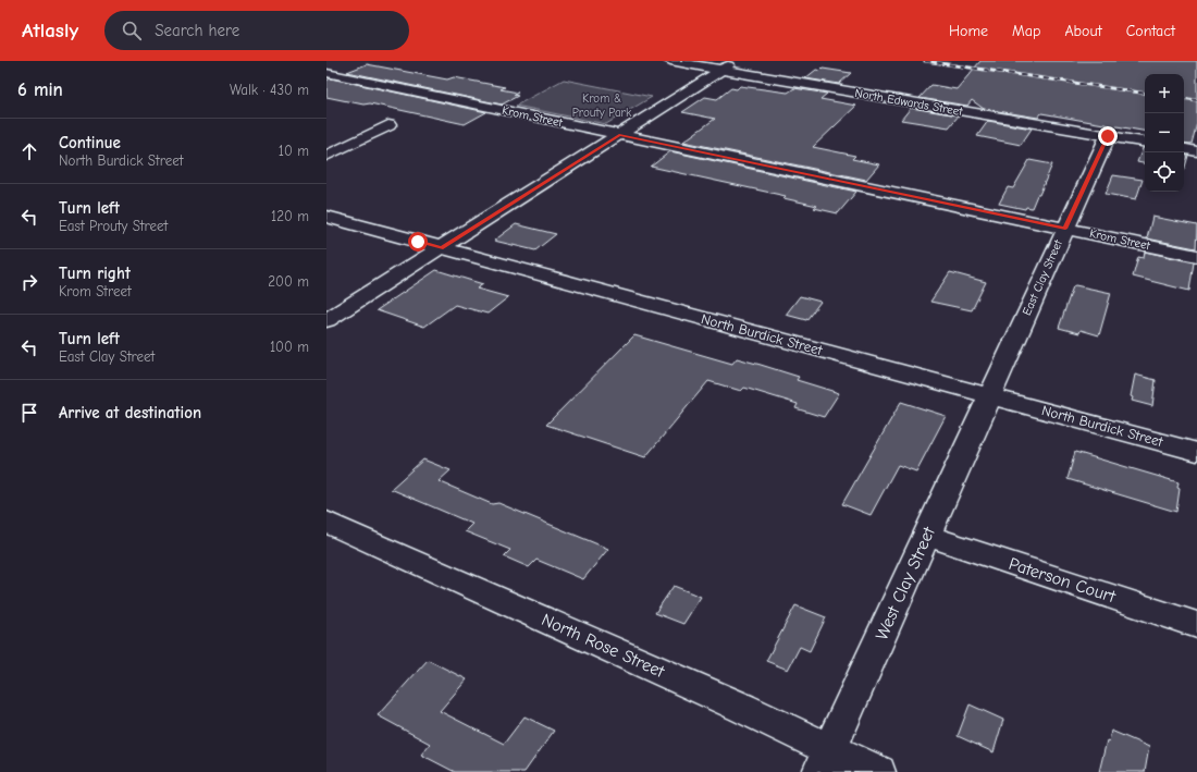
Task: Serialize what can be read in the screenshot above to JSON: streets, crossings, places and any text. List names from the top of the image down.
{
  "streets": {
    "street": [
      "North Edwards Street",
      "Krom Street",
      "East Clay Street",
      "North Burdick Street",
      "Paterson Court",
      "West Clay Street",
      "North Rose Street"
    ]
  },
  "crossings": [
    ["North Edwards Street", "East Clay Street"],
    ["Krom Street", "East Clay Street"],
    ["East Clay Street", "North Burdick Street"],
    ["East Clay Street", "West Clay Street"],
    ["North Burdick Street", "West Clay Street"],
    ["Paterson Court", "West Clay Street"],
    ["West Clay Street", "North Rose Street"]
  ],
  "parks": ["Krom & Prouty Park"],
  "page": {
    "header": "Atlasly",
    "search": "Search here",
    "nav": [
      "Home",
      "Map",
      "About",
      "Contact"
    ],
    "heading": ["6 min", "Walk · 430 m"],
    "map_buttons": ["+", "−"],
    "list": [
      ["Continue", "North Burdick Street", "10 m"],
      ["Turn left", "East Prouty Street", "120 m"],
      ["Turn right", "Krom Street", "200 m"],
      ["Turn left", "East Clay Street", "100 m"],
      "Arrive at destination"
    ]
  }
}
